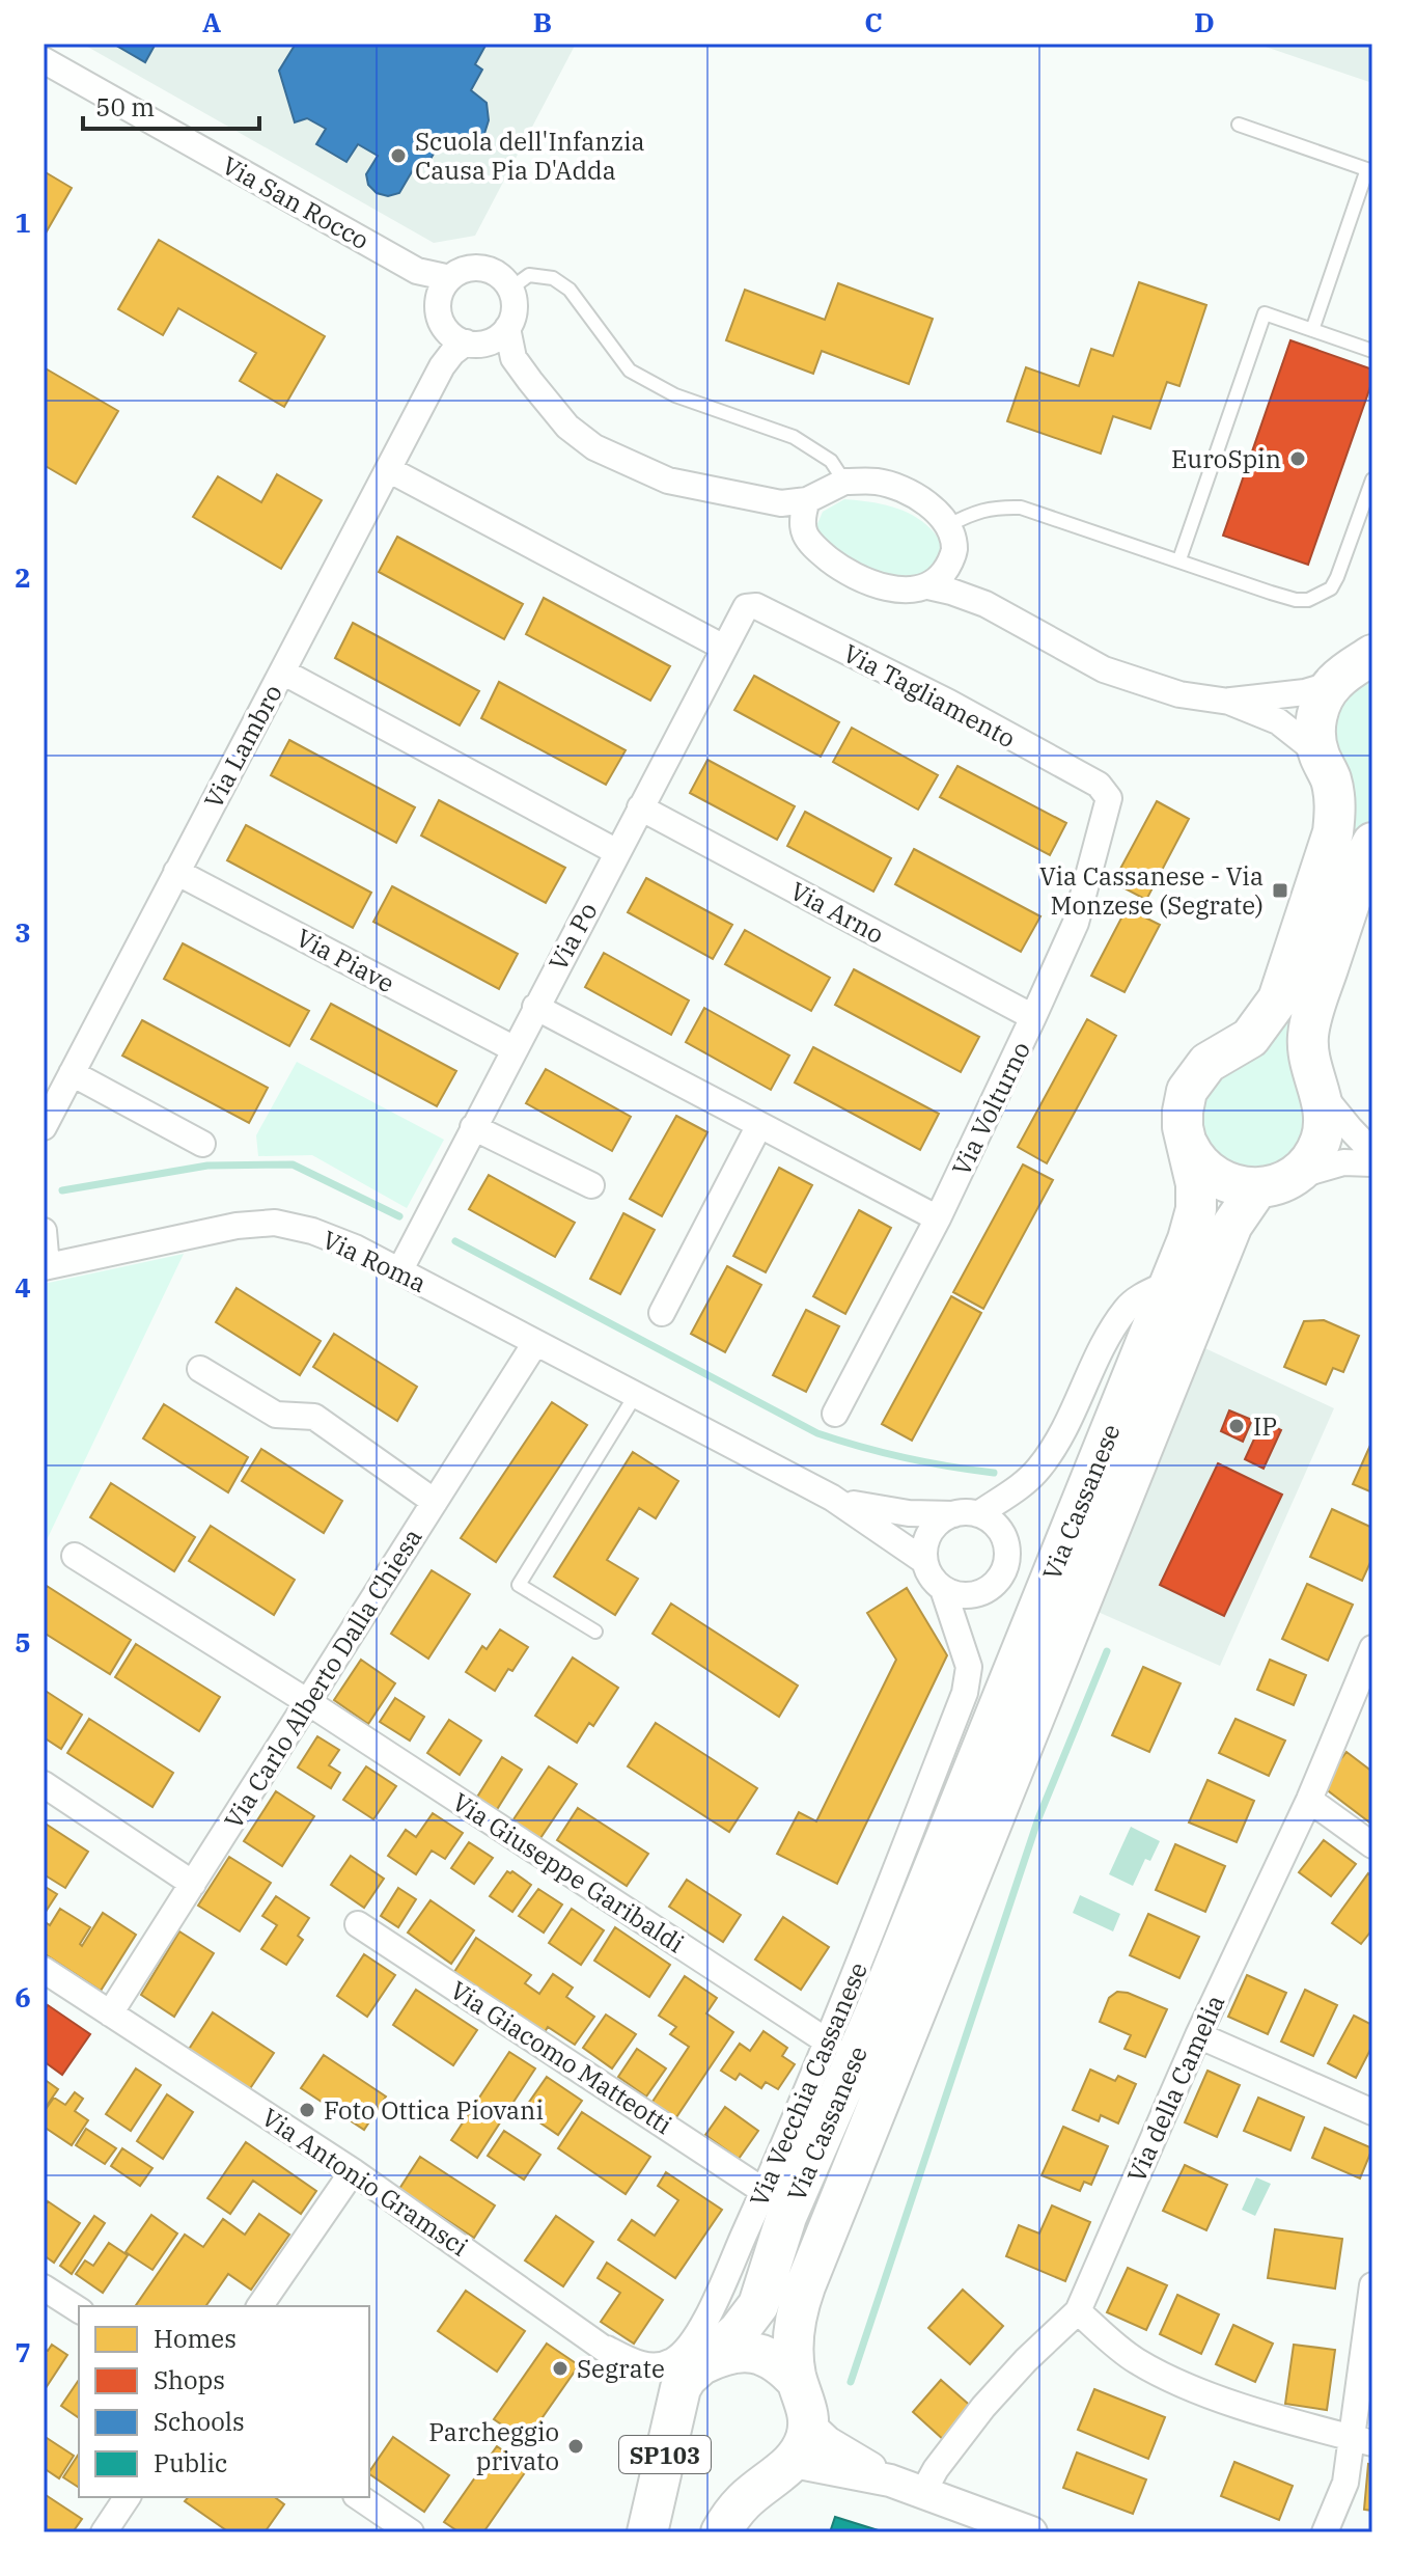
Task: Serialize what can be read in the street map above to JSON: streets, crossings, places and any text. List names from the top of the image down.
{
  "streets": {
    "main road": ["Via Cassanese", "SP103"],
    "street": [
      "Via San Rocco",
      "Via Tagliamento",
      "Via Lambro",
      "Via Arno",
      "Via Po",
      "Via Piave",
      "Via Volturno",
      "Via Roma",
      "Via Carlo Alberto Dalla Chiesa",
      "Via Giuseppe Garibaldi",
      "Via Giacomo Matteotti",
      "Via Vecchia Cassanese",
      "Via della Camelia",
      "Via Antonio Gramsci"
    ]
  },
  "crossings": [
    ["Via San Rocco", "Via Lambro"],
    ["Via Tagliamento", "Via Po"],
    ["Via Tagliamento", "Via Volturno"],
    ["Via Lambro", "Via Piave"],
    ["Via Arno", "Via Po"],
    ["Via Arno", "Via Volturno"],
    ["Via Po", "Via Piave"],
    ["Via Po", "Via Roma"],
    ["Via Roma", "Via Carlo Alberto Dalla Chiesa"],
    ["Via Roma", "Via Vecchia Cassanese"],
    ["Via Cassanese", "Via Antonio Gramsci"],
    ["Via Carlo Alberto Dalla Chiesa", "Via Giuseppe Garibaldi"],
    ["Via Carlo Alberto Dalla Chiesa", "Via Antonio Gramsci"],
    ["Via Giuseppe Garibaldi", "Via Vecchia Cassanese"],
    ["Via Giacomo Matteotti", "Via Vecchia Cassanese"],
    ["Via Vecchia Cassanese", "Via Antonio Gramsci"]
  ],
  "places": {
    "other": [
      "Scuola dell'Infanzia Causa Pia D'Adda",
      "EuroSpin",
      "IP",
      "Foto Ottica Piovani",
      "Segrate",
      "Parcheggio privato"
    ],
    "transit": ["Via Cassanese - Via Monzese (Segrate)"]
  },
  "legend": [
    "Homes",
    "Shops",
    "Schools",
    "Public"
  ],
  "scale_bar": "50 m",
  "grid": {
    "columns": [
      "A",
      "B",
      "C",
      "D"
    ],
    "rows": [
      "1",
      "2",
      "3",
      "4",
      "5",
      "6",
      "7"
    ]
  }
}
